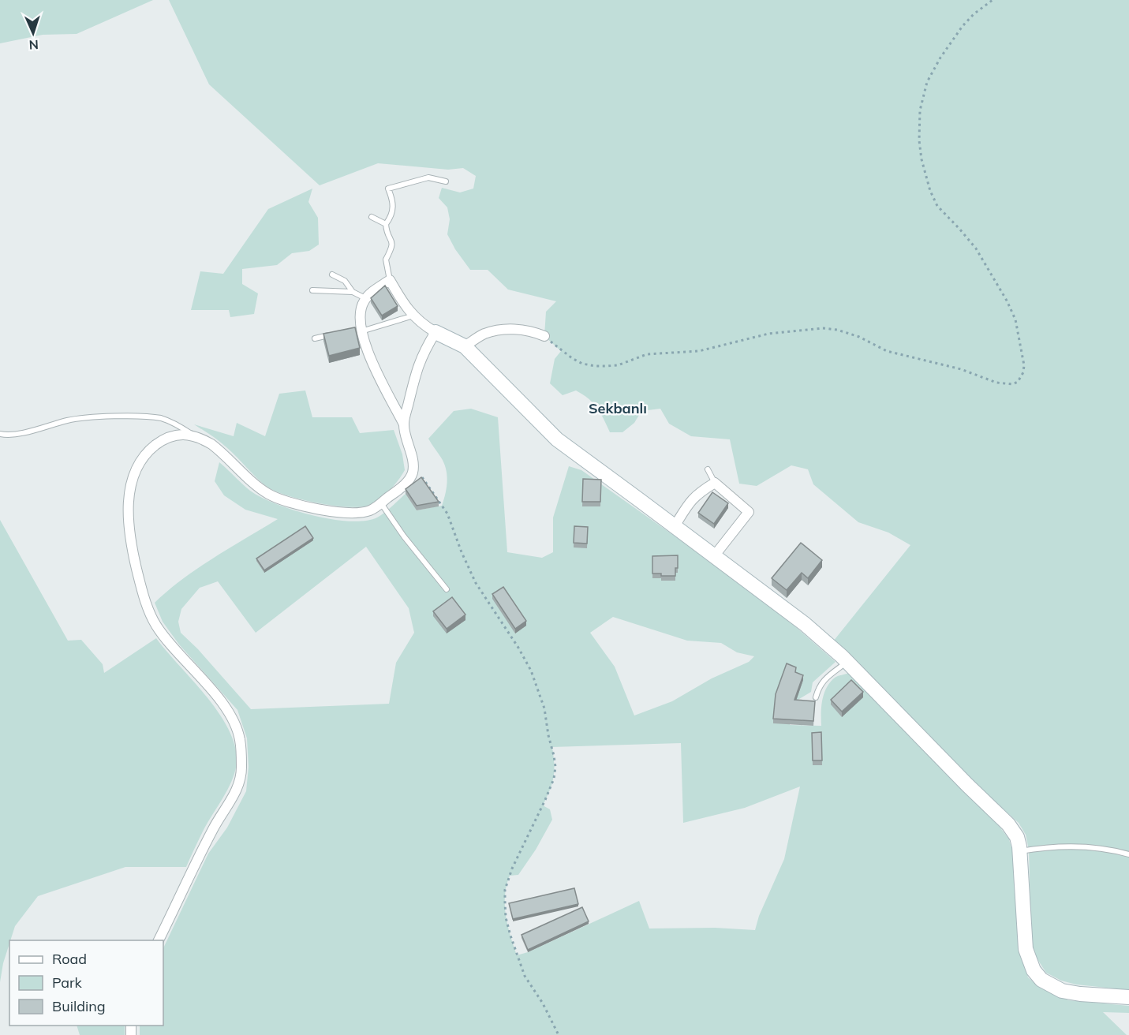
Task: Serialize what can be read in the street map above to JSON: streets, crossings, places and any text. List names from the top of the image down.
{
  "districts": ["Sekbanlı"],
  "legend": ["Road", "Park", "Building"],
  "north": "bottom"
}
